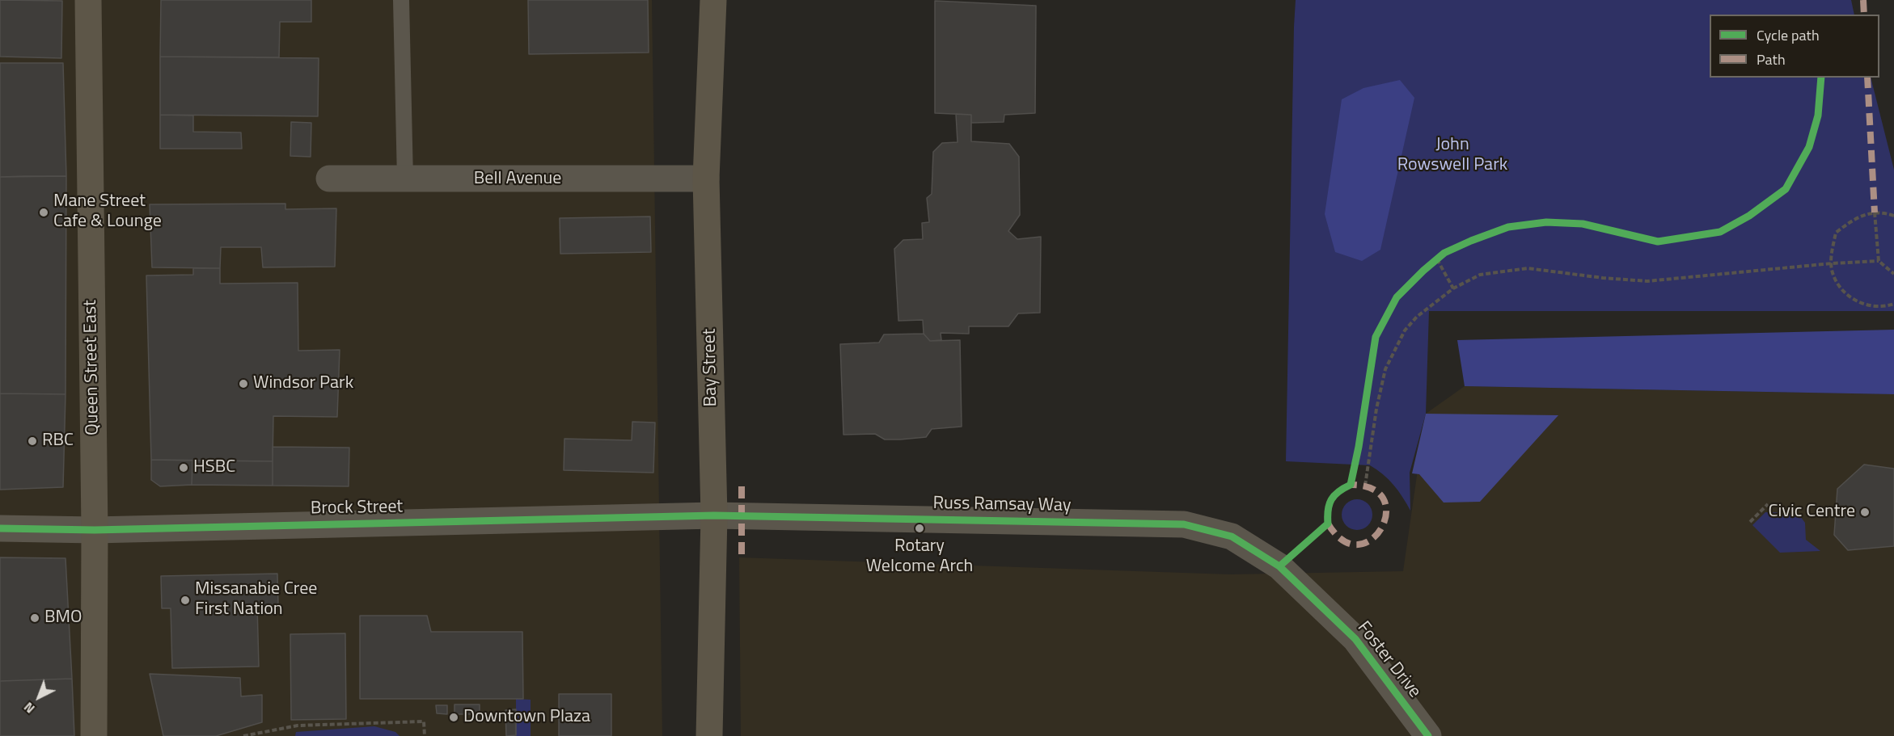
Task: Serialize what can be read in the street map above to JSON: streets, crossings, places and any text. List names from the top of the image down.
{
  "streets": {
    "main road": ["Queen Street East", "Bay Street"],
    "street": [
      "Bell Avenue",
      "Russ Ramsay Way",
      "Brock Street",
      "Foster Drive"
    ]
  },
  "crossings": [
    ["Bell Avenue", "Bay Street"],
    ["Queen Street East", "Brock Street"],
    ["Bay Street", "Russ Ramsay Way"],
    ["Bay Street", "Brock Street"],
    ["Russ Ramsay Way", "Brock Street"],
    ["Russ Ramsay Way", "Foster Drive"]
  ],
  "parks": ["John Rowswell Park"],
  "places": [
    "Mane Street Cafe & Lounge",
    "Windsor Park",
    "RBC",
    "HSBC",
    "Civic Centre",
    "Rotary Welcome Arch",
    "Missanabie Cree First Nation",
    "BMO",
    "Downtown Plaza"
  ],
  "legend": ["Cycle path", "Path"],
  "north": "bottom left"
}
